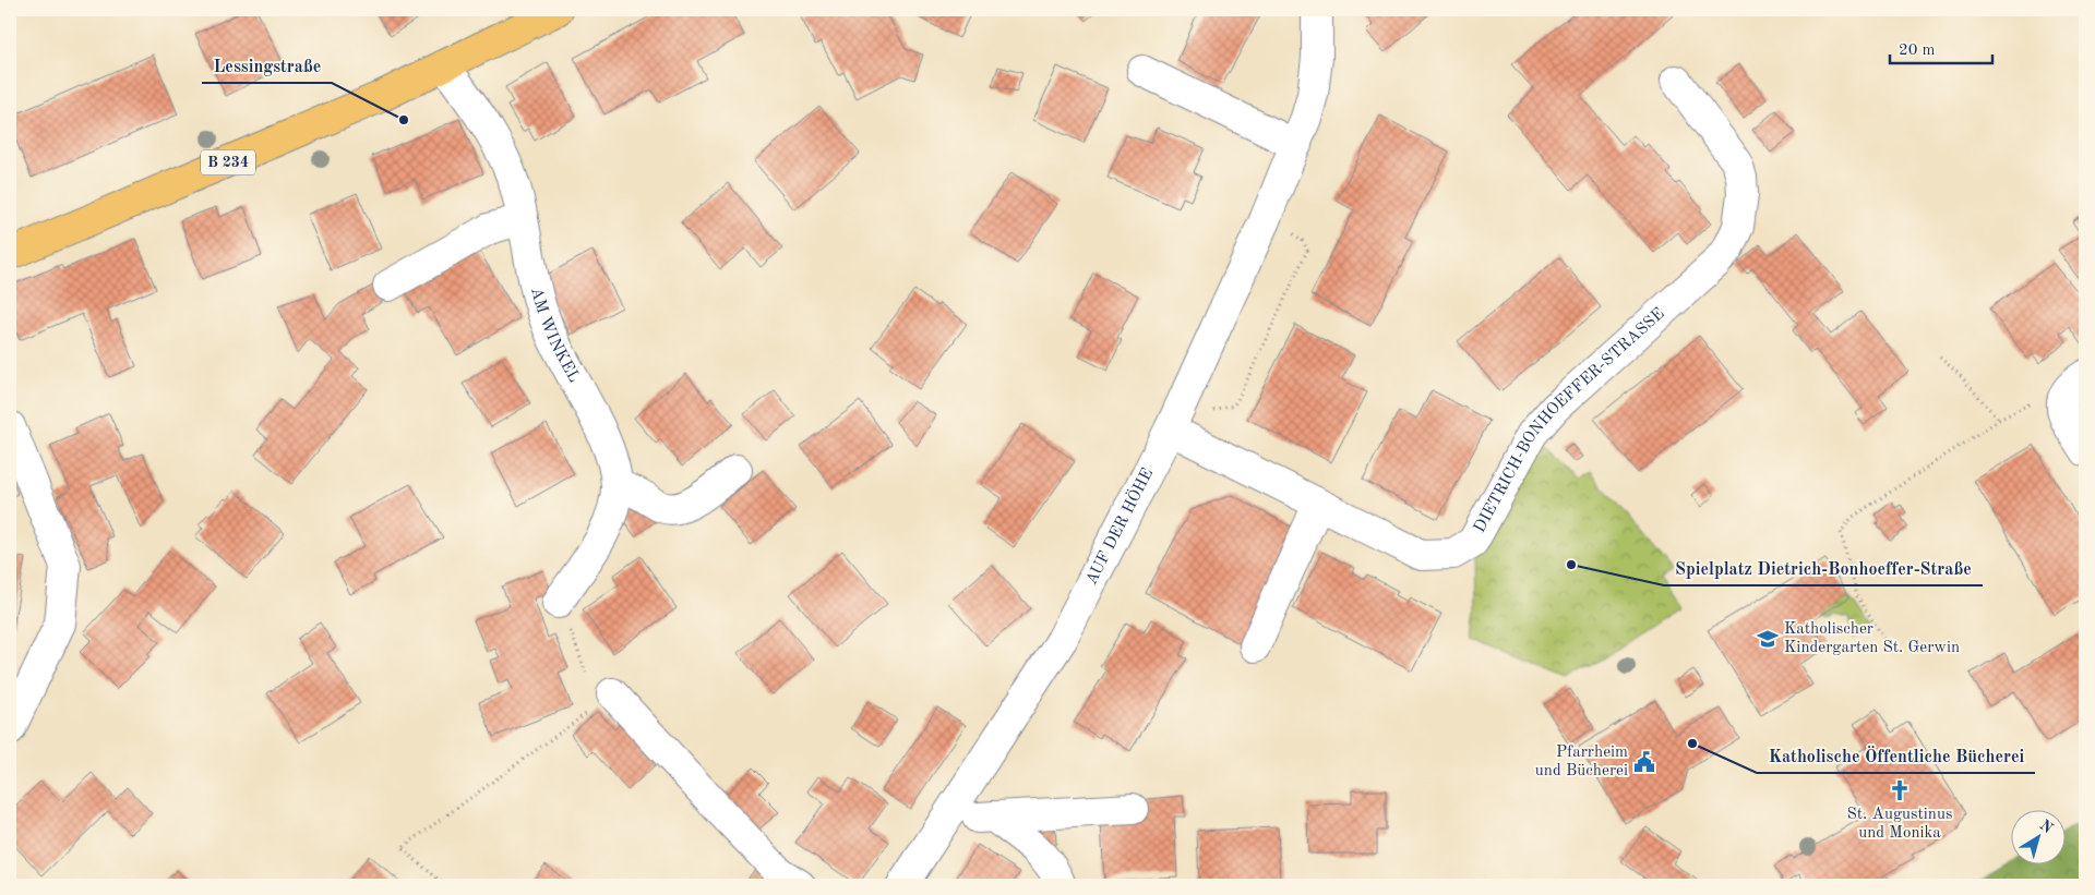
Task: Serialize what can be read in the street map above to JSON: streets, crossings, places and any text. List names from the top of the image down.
{
  "streets": {
    "main road": ["B 234"],
    "street": ["AM WINKEL", "DIETRICH-BONHOEFFER-STRASSE", "AUF DER HÖHE"]
  },
  "crossings": [
    ["B 234", "AM WINKEL"],
    ["DIETRICH-BONHOEFFER-STRASSE", "AUF DER HÖHE"]
  ],
  "places": {
    "other": ["Lessingstraße", "Spielplatz Dietrich-Bonhoeffer-Straße", "Katholische Öffentliche Bücherei"],
    "school or university": ["Katholischer Kindergarten St. Gerwin"],
    "public building": ["Pfarrheim und Bücherei"],
    "church": ["St. Augustinus und Monika"]
  },
  "scale_bar": "20 m",
  "north": "top right"
}
